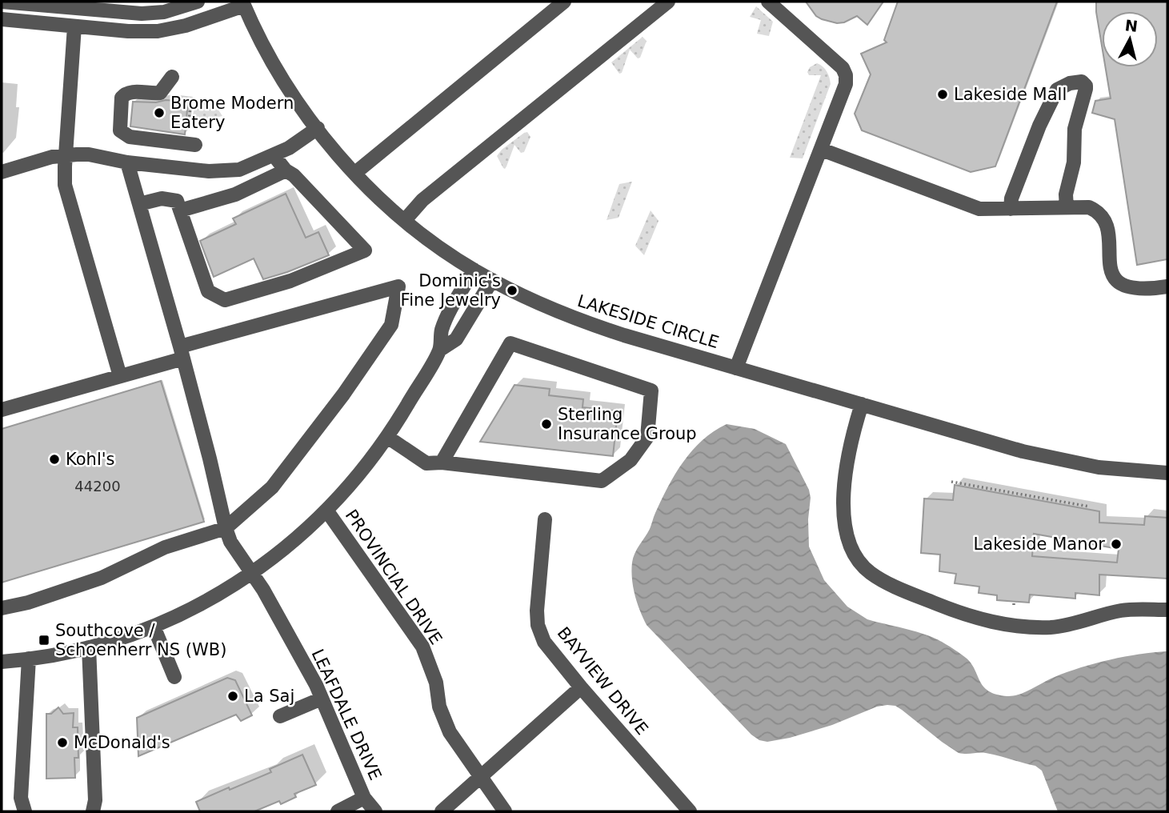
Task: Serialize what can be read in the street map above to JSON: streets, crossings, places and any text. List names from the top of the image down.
{
  "streets": {
    "street": [
      "LAKESIDE CIRCLE",
      "PROVINCIAL DRIVE",
      "BAYVIEW DRIVE",
      "LEAFDALE DRIVE"
    ]
  },
  "places": {
    "other": [
      "Lakeside Mall",
      "Brome Modern Eatery",
      "Dominic's Fine Jewelry",
      "Sterling Insurance Group",
      "Kohl's",
      "Lakeside Manor",
      "La Saj",
      "McDonald's"
    ],
    "transit": ["Southcove / Schoenherr NS (WB)"]
  },
  "house_numbers": ["44200"],
  "north": "top"
}
